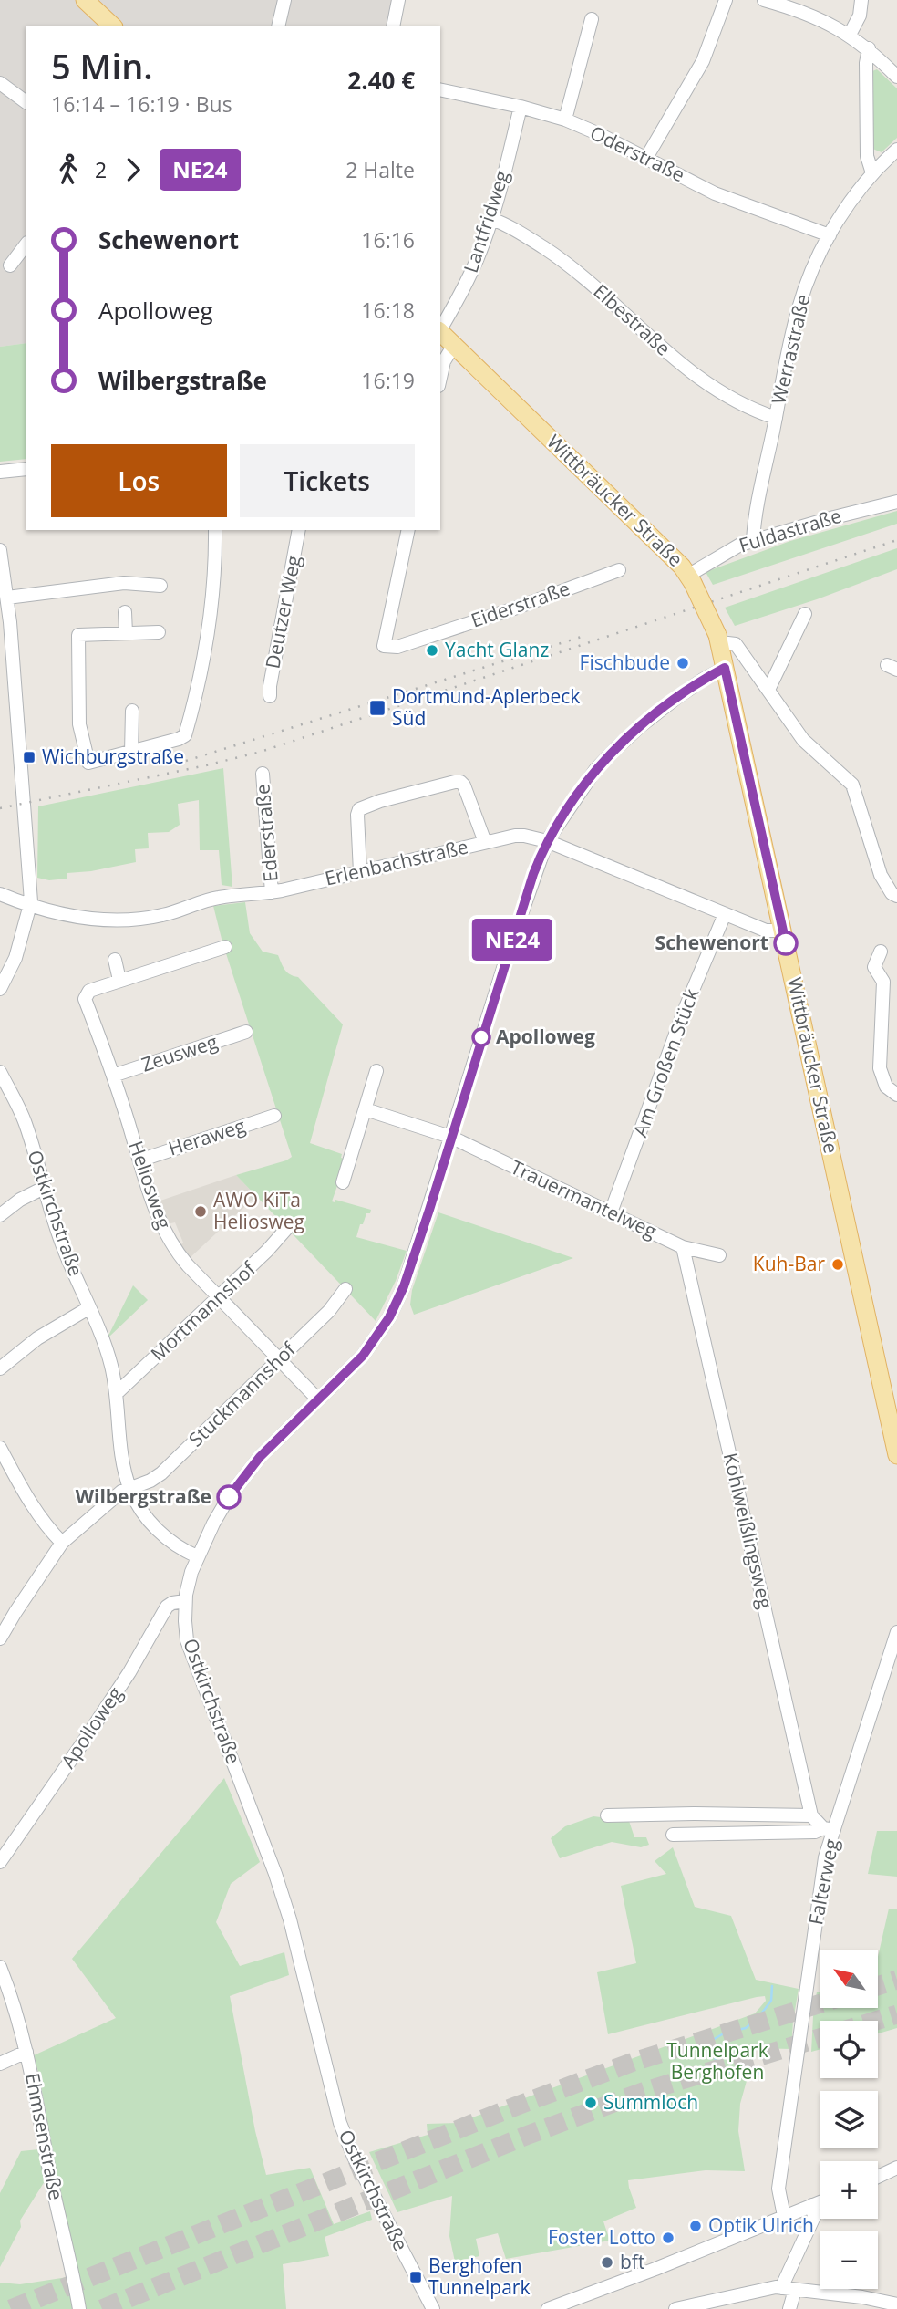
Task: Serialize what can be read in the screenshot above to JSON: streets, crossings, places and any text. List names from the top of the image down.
{
  "streets": {
    "main road": ["Wittbräucker Straße"],
    "street": [
      "Oderstraße",
      "Lantfridweg",
      "Elbestraße",
      "Werrastraße",
      "Fuldastraße",
      "Eiderstraße",
      "Deutzer Weg",
      "Ederstraße",
      "Erlenbachstraße",
      "Zeusweg",
      "Am Großen Stück",
      "Heraweg",
      "Heliosweg",
      "Trauermantelweg",
      "Ostkirchstraße",
      "Mortmannshof",
      "Stuckmannshof",
      "Kohlweißlingsweg",
      "Apolloweg",
      "Falterweg",
      "Ehmsenstraße"
    ]
  },
  "crossings": [
    ["Oderstraße", "Lantfridweg"],
    ["Oderstraße", "Werrastraße"],
    ["Lantfridweg", "Elbestraße"],
    ["Elbestraße", "Werrastraße"],
    ["Werrastraße", "Fuldastraße"],
    ["Wittbräucker Straße", "Fuldastraße"],
    ["Wittbräucker Straße", "Erlenbachstraße"],
    ["Ederstraße", "Erlenbachstraße"],
    ["Erlenbachstraße", "Am Großen Stück"],
    ["Zeusweg", "Heliosweg"],
    ["Am Großen Stück", "Trauermantelweg"],
    ["Heraweg", "Heliosweg"],
    ["Heliosweg", "Mortmannshof"],
    ["Heliosweg", "Stuckmannshof"],
    ["Trauermantelweg", "Kohlweißlingsweg"],
    ["Ostkirchstraße", "Mortmannshof"],
    ["Ostkirchstraße", "Stuckmannshof"],
    ["Ostkirchstraße", "Apolloweg"]
  ],
  "parks": ["Tunnelpark Berghofen"],
  "places": {
    "other": [
      "Yacht Glanz",
      "Fischbude",
      "Schewenort",
      "Apolloweg",
      "AWO KiTa Heliosweg",
      "Kuh-Bar",
      "Wilbergstraße",
      "Summloch",
      "Optik Ulrich",
      "Foster Lotto",
      "bft"
    ],
    "transit": ["Dortmund-Aplerbeck Süd", "Wichburgstraße", "Berghofen Tunnelpark"]
  },
  "lines": ["bus line NE24"],
  "north": "top left",
  "page": {
    "on_map": "NE24",
    "heading": ["5 Min.", "16:14 – 16:19 · Bus", "2.40 €"],
    "legs": ["2", "NE24", "2 Halte"],
    "list": [
      {
        "name": "Schewenort",
        "value": "16:16"
      },
      {
        "name": "Apolloweg",
        "value": "16:18"
      },
      {
        "name": "Wilbergstraße",
        "value": "16:19"
      }
    ],
    "buttons": ["Los", "Tickets"],
    "map_buttons": ["+", "−"]
  }
}
